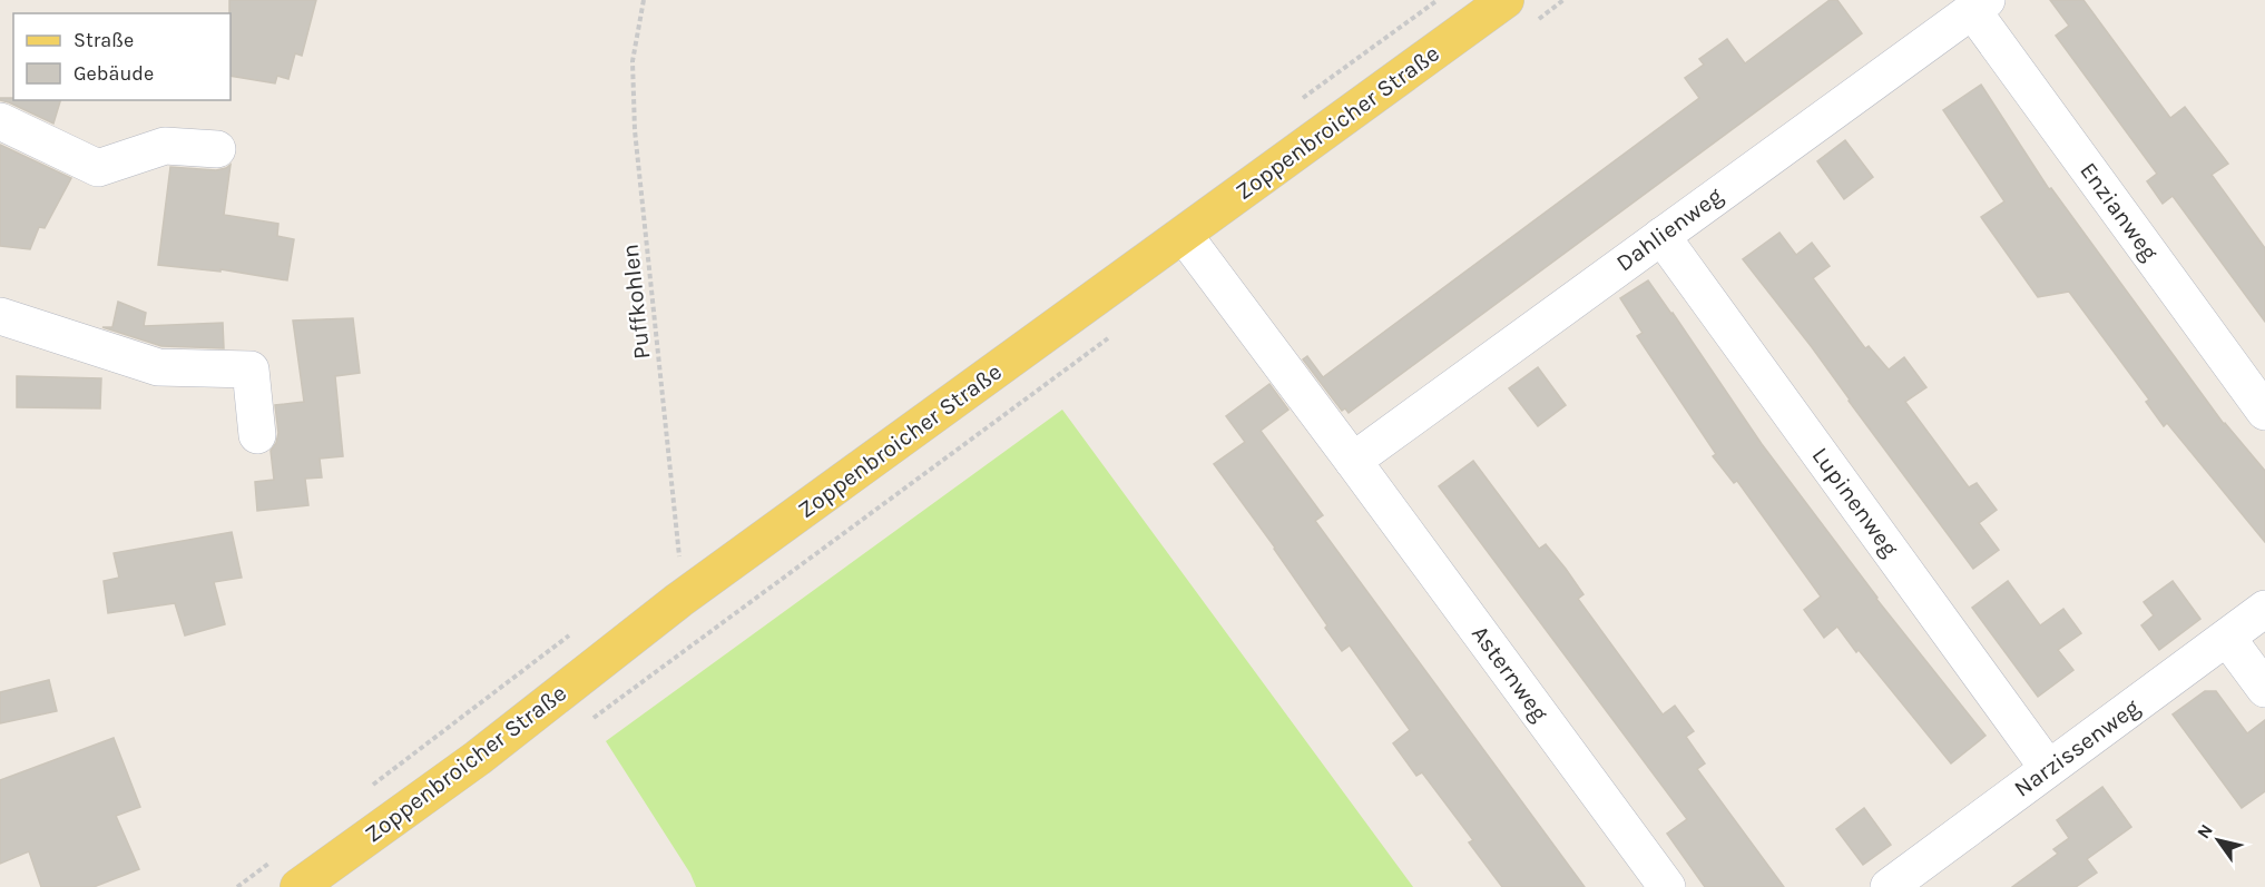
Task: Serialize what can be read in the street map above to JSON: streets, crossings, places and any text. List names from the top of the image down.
{
  "streets": {
    "main road": ["Zoppenbroicher Straße"],
    "street": [
      "Enzianweg",
      "Dahlienweg",
      "Lupinenweg",
      "Asternweg",
      "Narzissenweg"
    ],
    "path": ["Puffkohlen"]
  },
  "crossings": [
    ["Zoppenbroicher Straße", "Puffkohlen"],
    ["Zoppenbroicher Straße", "Asternweg"],
    ["Enzianweg", "Dahlienweg"],
    ["Dahlienweg", "Lupinenweg"],
    ["Dahlienweg", "Asternweg"],
    ["Lupinenweg", "Narzissenweg"]
  ],
  "legend": ["Straße", "Gebäude"],
  "north": "top left"
}
